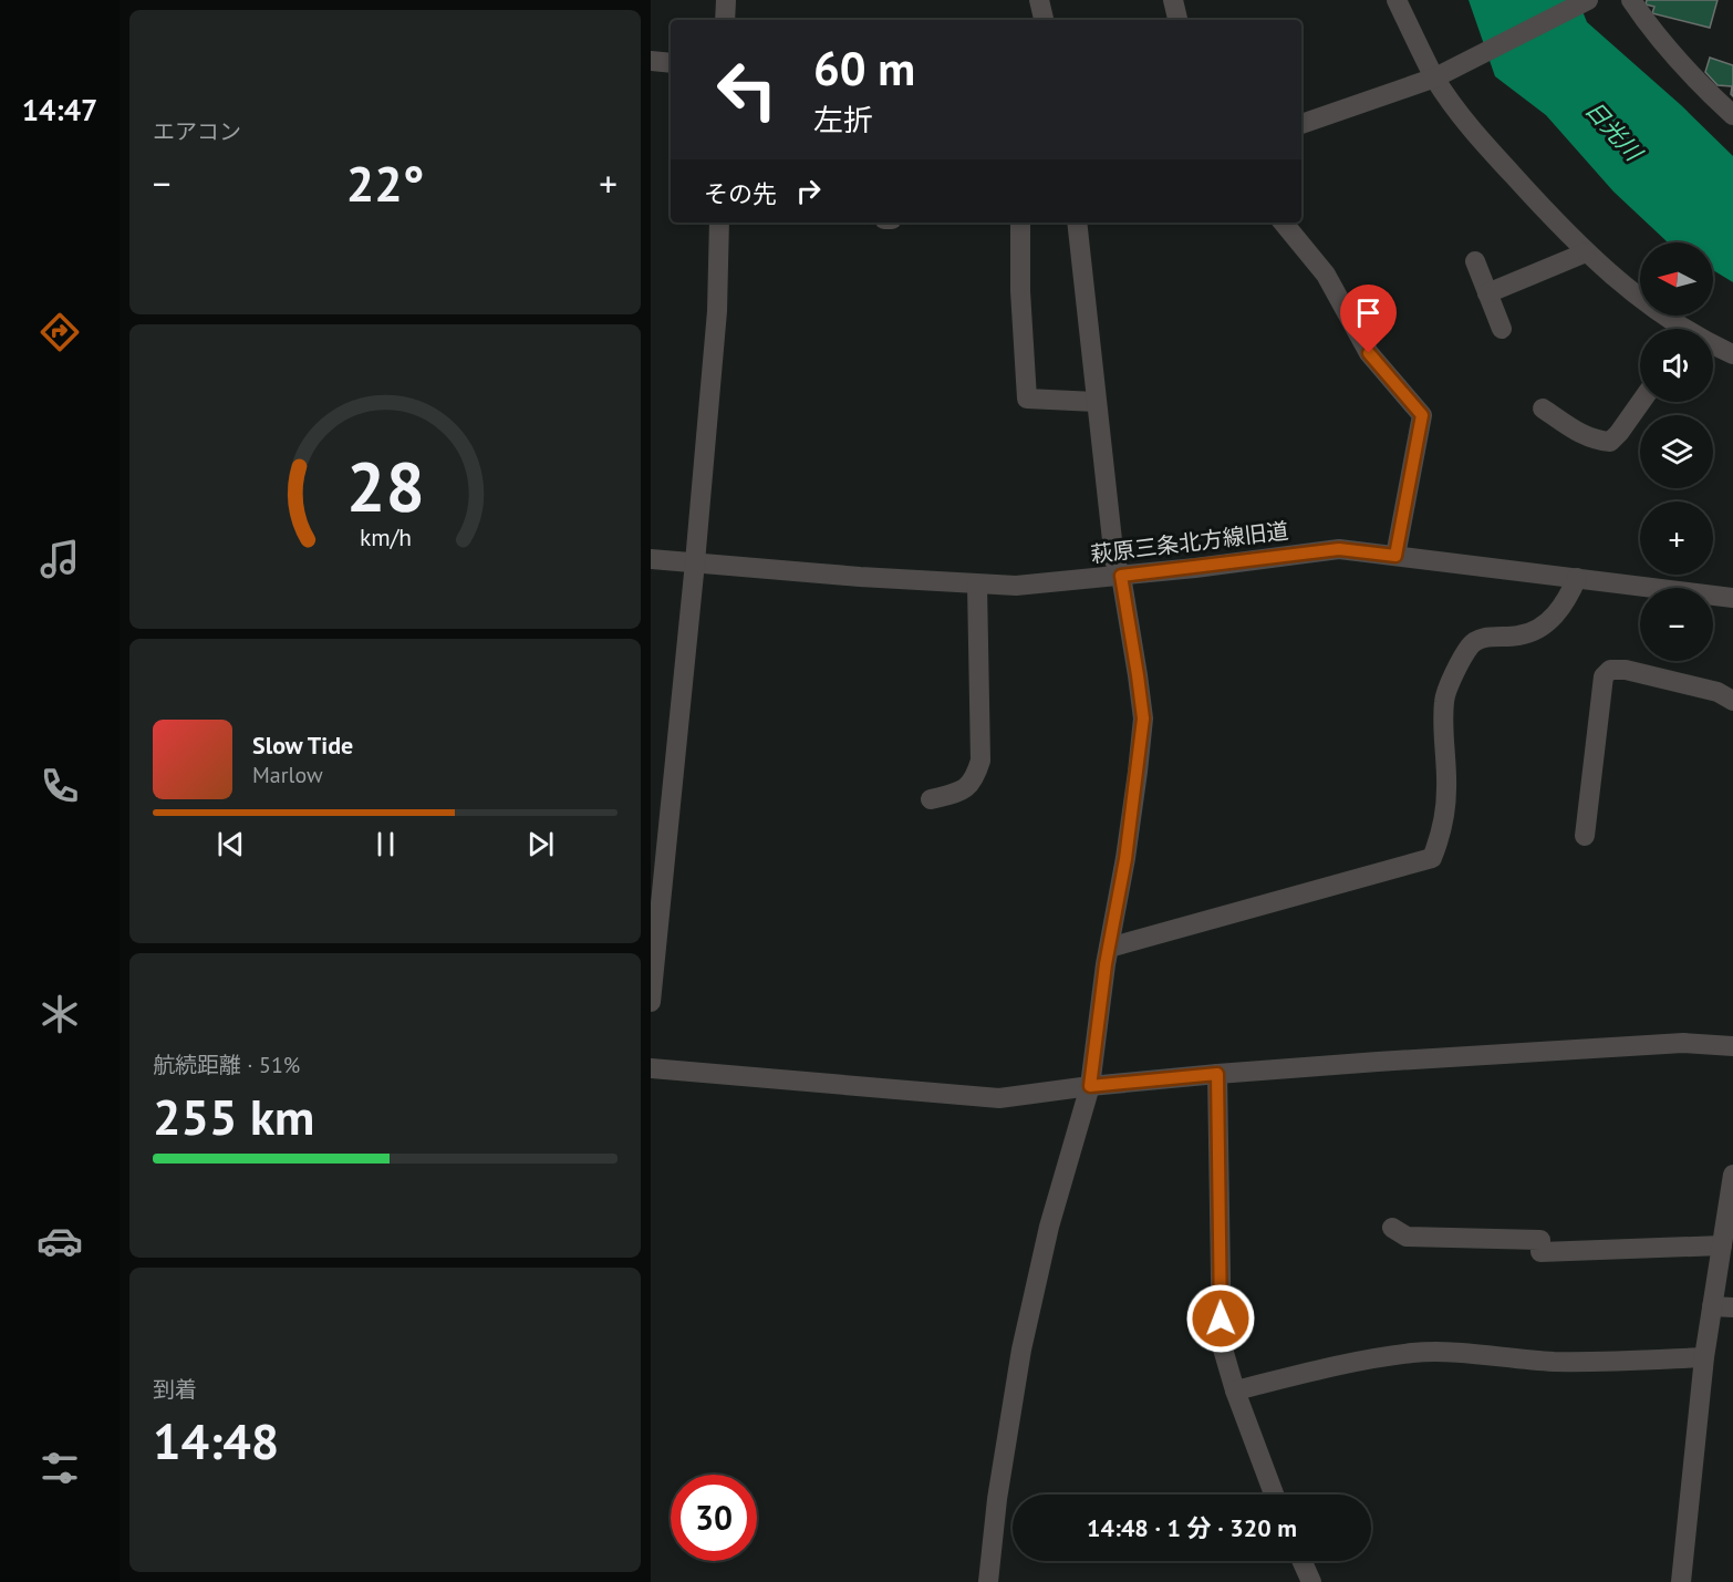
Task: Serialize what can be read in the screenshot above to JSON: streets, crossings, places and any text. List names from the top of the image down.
{
  "streets": {
    "street": ["萩原三条北方線旧道"]
  },
  "water": ["日光川"],
  "north": "left",
  "page": {
    "tabs": "14:47",
    "tile": [
      "エアコン",
      ["航続距離 · 51%", "255 km"],
      ["到着", "14:48"]
    ],
    "turn": ["60 m", "左折"],
    "heat": ["−", "22°", "+"],
    "then": "その先",
    "map_buttons": ["+", "−"],
    "song": ["Slow Tide", "Marlow"],
    "limit": "30",
    "trip": "14:48 · 1 分 · 320 m",
    "gauge": ["28", "km/h"]
  }
}
